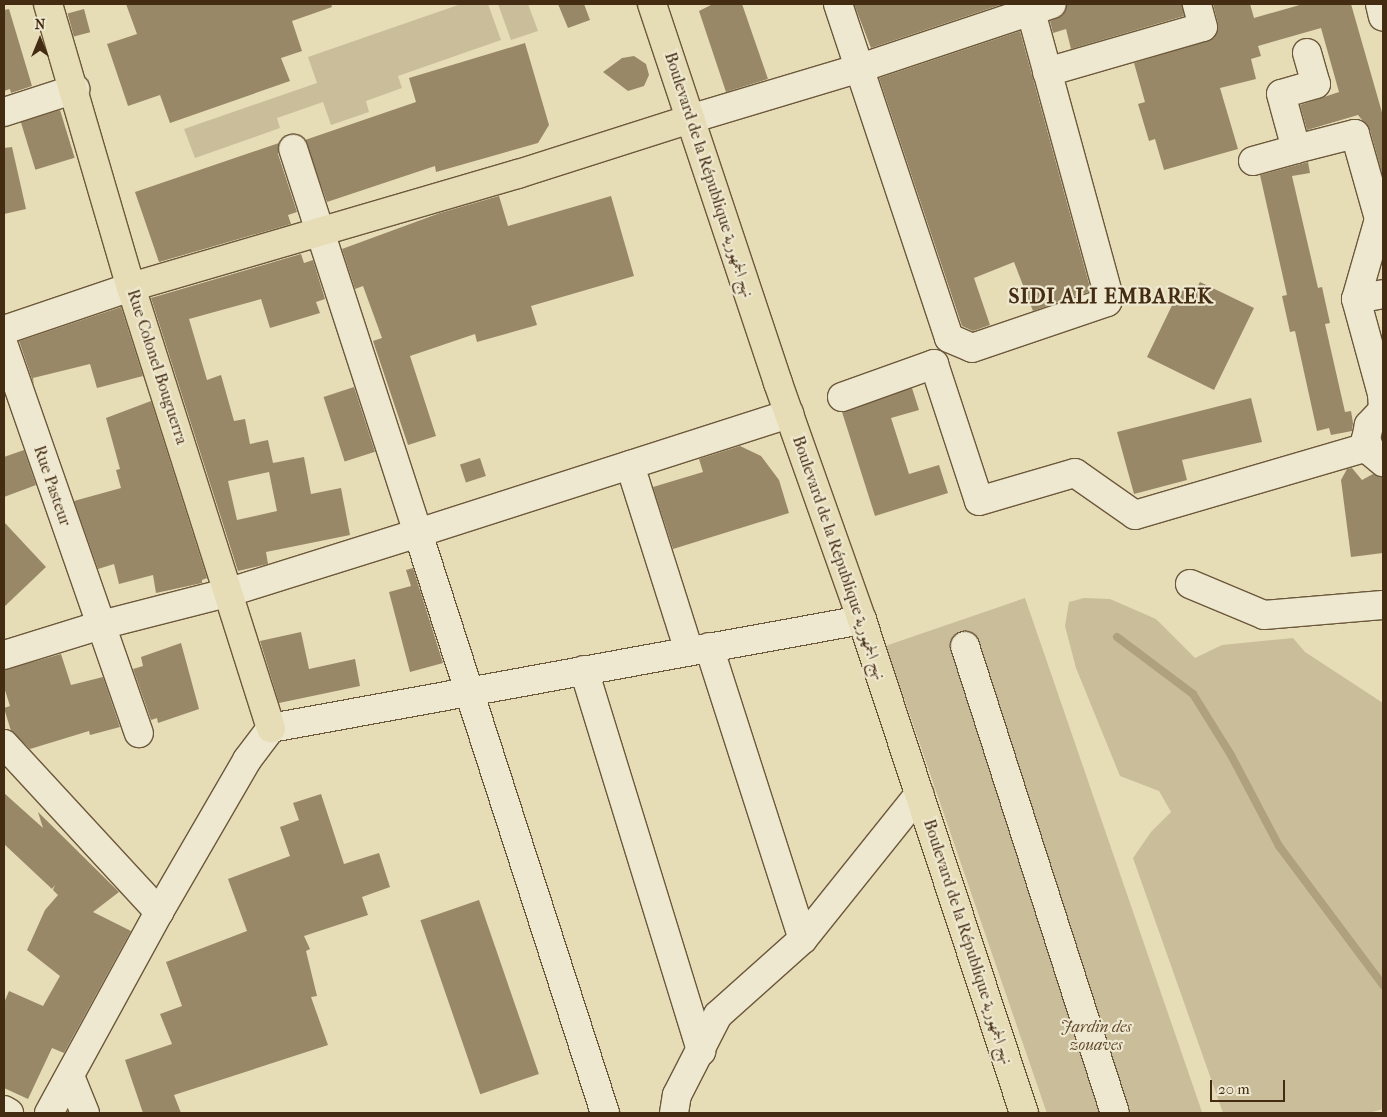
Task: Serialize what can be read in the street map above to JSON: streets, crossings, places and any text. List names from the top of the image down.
{
  "streets": {
    "main road": ["Boulevard de la République نهج الجمهورية", "Rue Colonel Bouguerra"],
    "street": ["Rue Pasteur"]
  },
  "districts": ["SIDI ALI EMBAREK"],
  "parks": ["Jardin des zouaves"],
  "scale_bar": "20 m",
  "north": "top"
}
